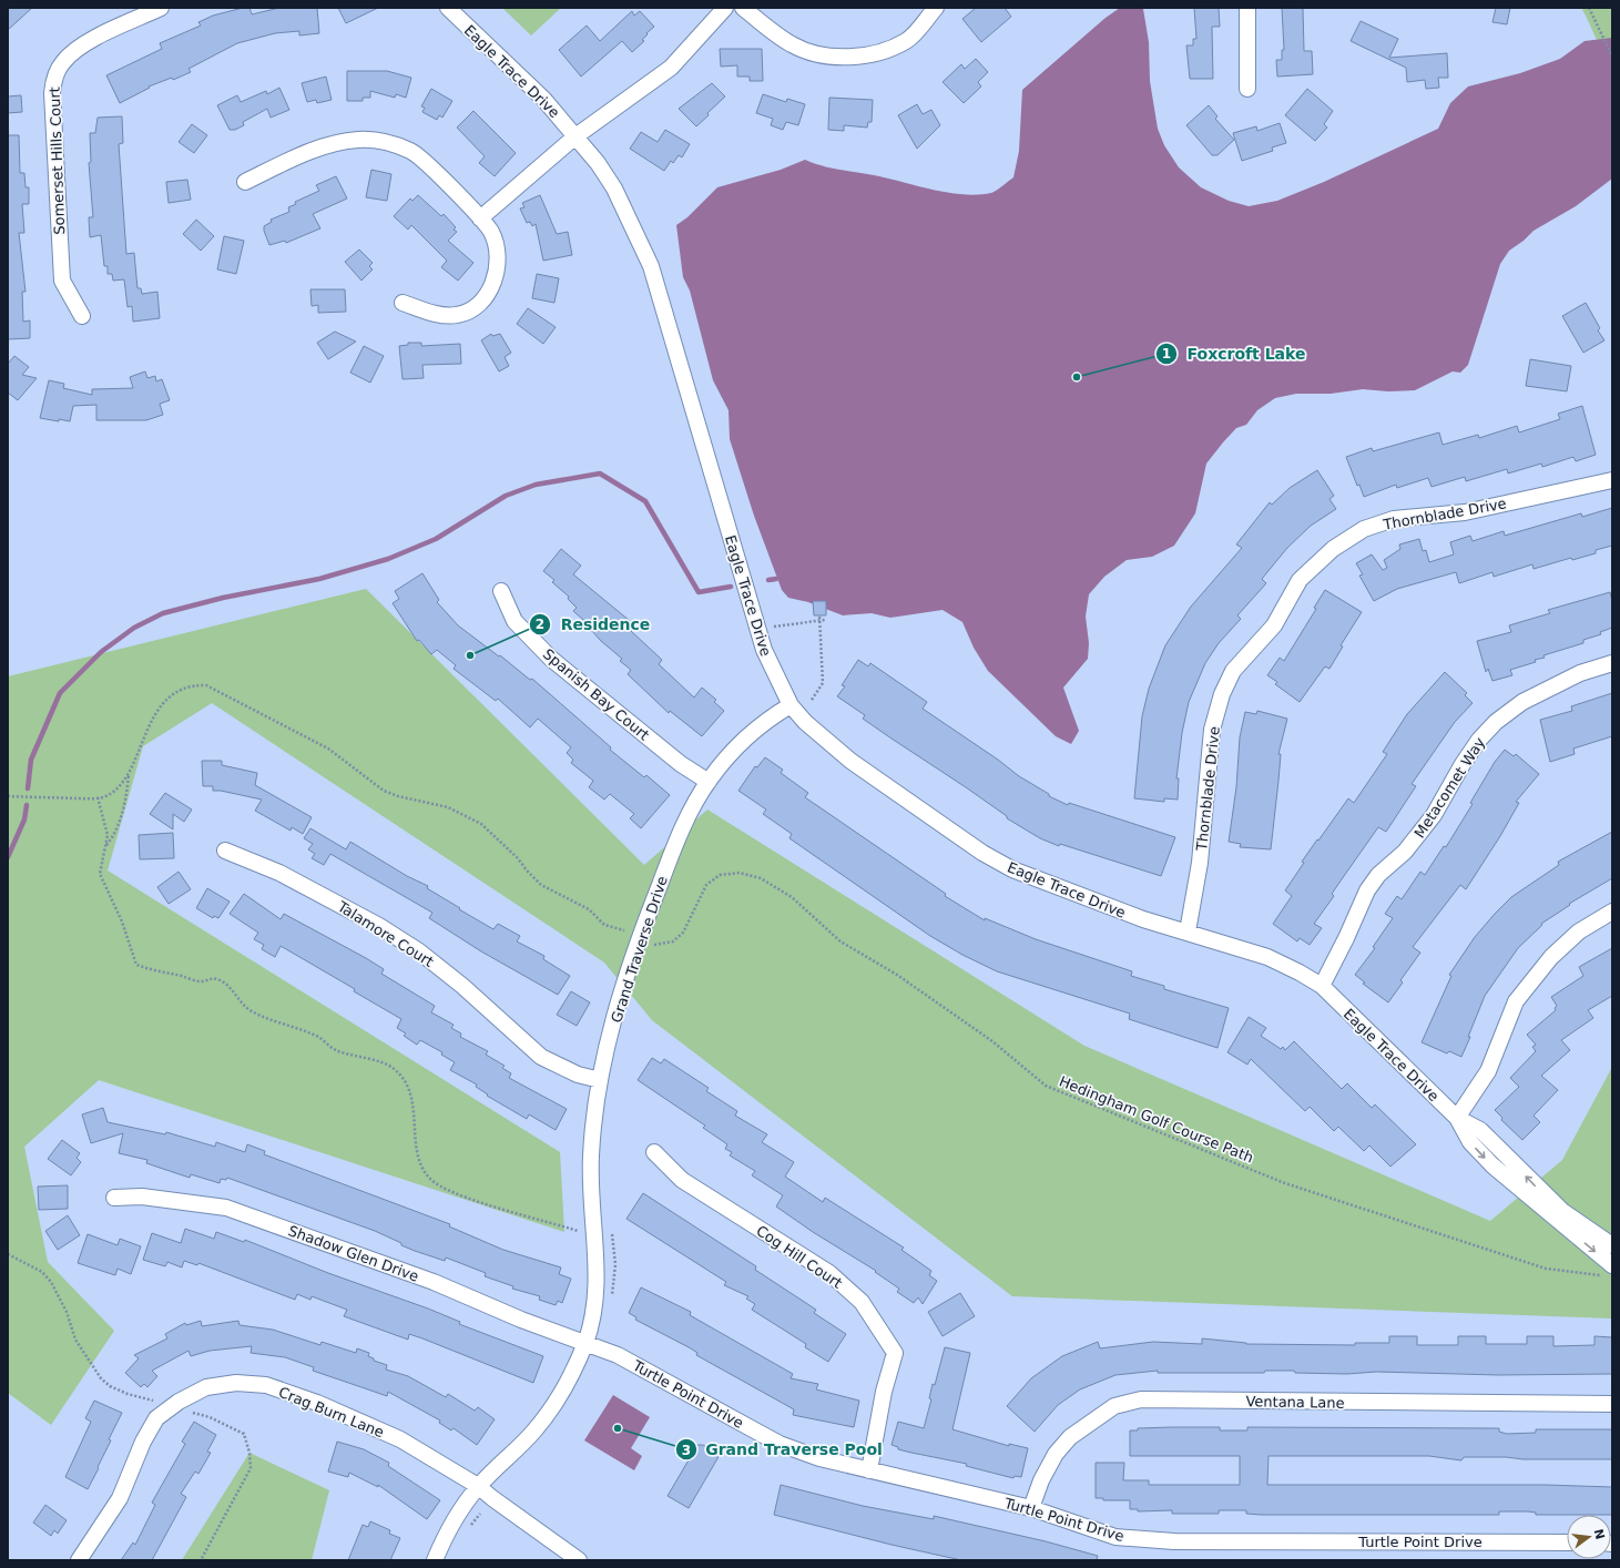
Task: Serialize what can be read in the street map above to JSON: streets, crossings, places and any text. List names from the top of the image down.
{
  "streets": {
    "street": [
      "Eagle Trace Drive",
      "Somerset Hills Court",
      "Thornblade Drive",
      "Spanish Bay Court",
      "Metacomet Way",
      "Talamore Court",
      "Grand Traverse Drive",
      "Shadow Glen Drive",
      "Cog Hill Court",
      "Turtle Point Drive",
      "Ventana Lane",
      "Crag Burn Lane"
    ],
    "path": ["Hedingham Golf Course Path"]
  },
  "crossings": [
    ["Eagle Trace Drive", "Thornblade Drive"],
    ["Eagle Trace Drive", "Metacomet Way"],
    ["Eagle Trace Drive", "Grand Traverse Drive"],
    ["Eagle Trace Drive", "Hedingham Golf Course Path"],
    ["Spanish Bay Court", "Grand Traverse Drive"],
    ["Talamore Court", "Grand Traverse Drive"],
    ["Grand Traverse Drive", "Shadow Glen Drive"],
    ["Grand Traverse Drive", "Turtle Point Drive"],
    ["Grand Traverse Drive", "Crag Burn Lane"],
    ["Shadow Glen Drive", "Turtle Point Drive"],
    ["Cog Hill Court", "Turtle Point Drive"],
    ["Turtle Point Drive", "Ventana Lane"]
  ],
  "places": ["Foxcroft Lake", "Residence", "Grand Traverse Pool"],
  "north": "right"
}
